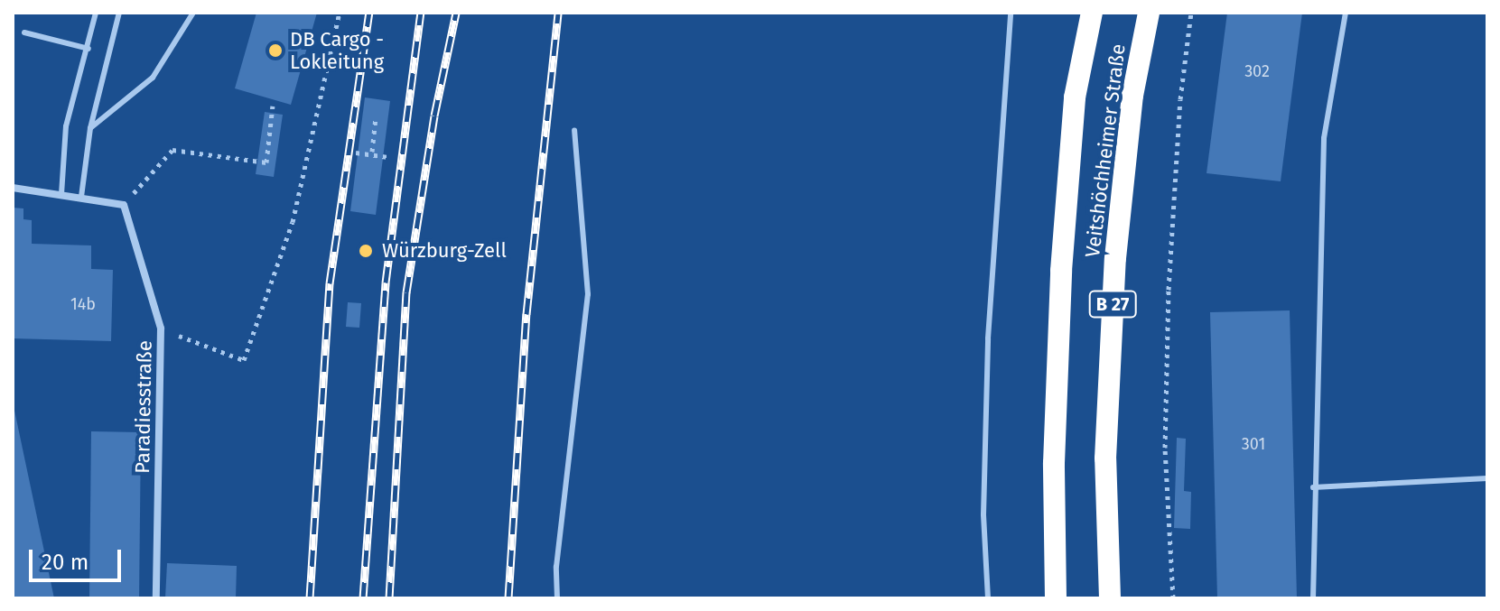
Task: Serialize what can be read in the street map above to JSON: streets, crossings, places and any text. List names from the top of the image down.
{
  "streets": {
    "highway": ["Veitshöchheimer Straße", "B 27"],
    "street": ["Paradiesstraße"]
  },
  "places": ["DB Cargo - Lokleitung", "Würzburg-Zell"],
  "house_numbers": ["302", "14b", "301"],
  "scale_bar": "20 m"
}
